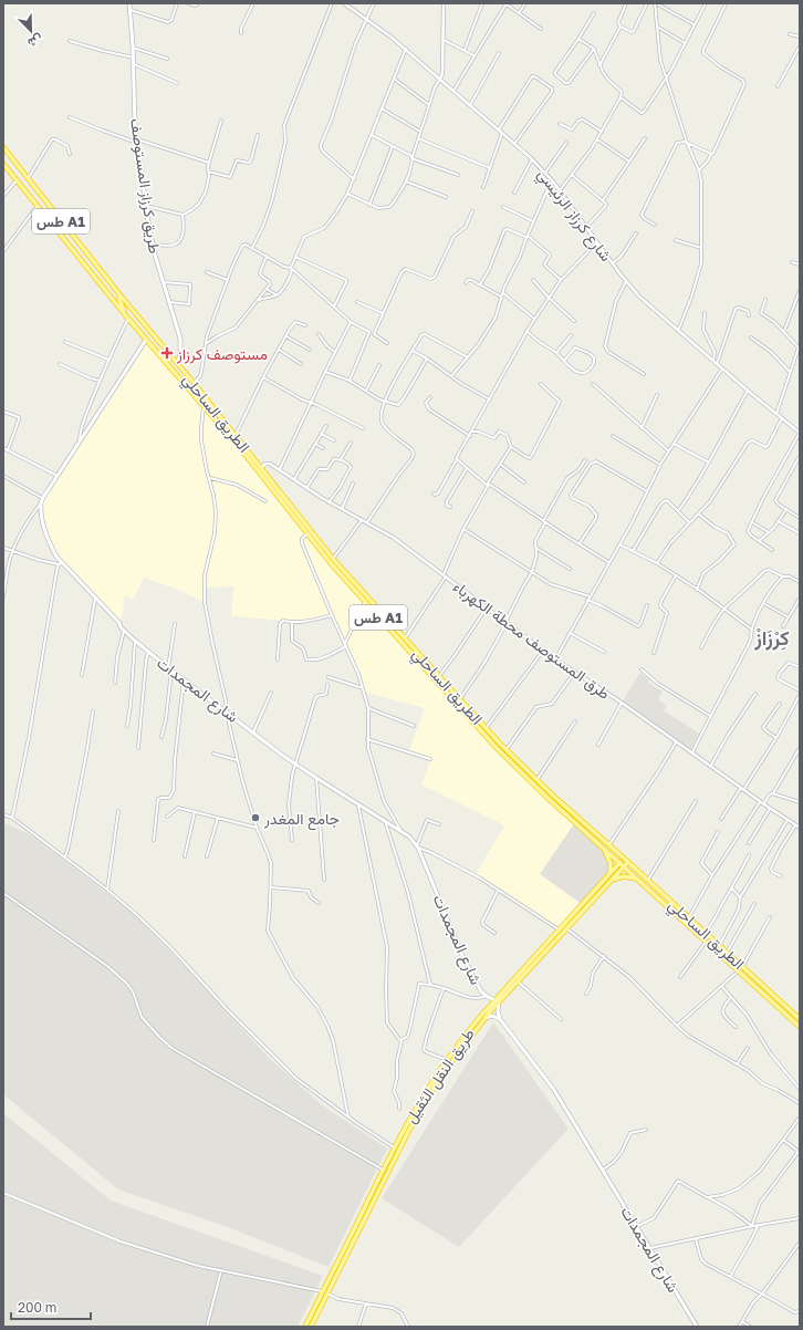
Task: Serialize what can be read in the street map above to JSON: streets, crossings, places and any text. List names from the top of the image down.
{
  "streets": {
    "highway": ["طس A1", "الطريق الساحلي", "طريق النقل الثقيل"],
    "main road": ["طريق كرزاز المستوصف", "شارع المجمدات"],
    "street": ["شارع كرزاز الرئيسي", "طرق المستوصف محطة الكهرباء"]
  },
  "crossings": [
    ["طريق كرزاز المستوصف", "الطريق الساحلي"],
    ["الطريق الساحلي", "طرق المستوصف محطة الكهرباء"],
    ["الطريق الساحلي", "طريق النقل الثقيل"],
    ["شارع المجمدات", "طريق النقل الثقيل"]
  ],
  "districts": ["كِرْزَازْ"],
  "places": {
    "health": ["مستوصف كرزاز"],
    "other": ["جامع المغدر"]
  },
  "scale_bar": "200 m",
  "north": "bottom right"
}
